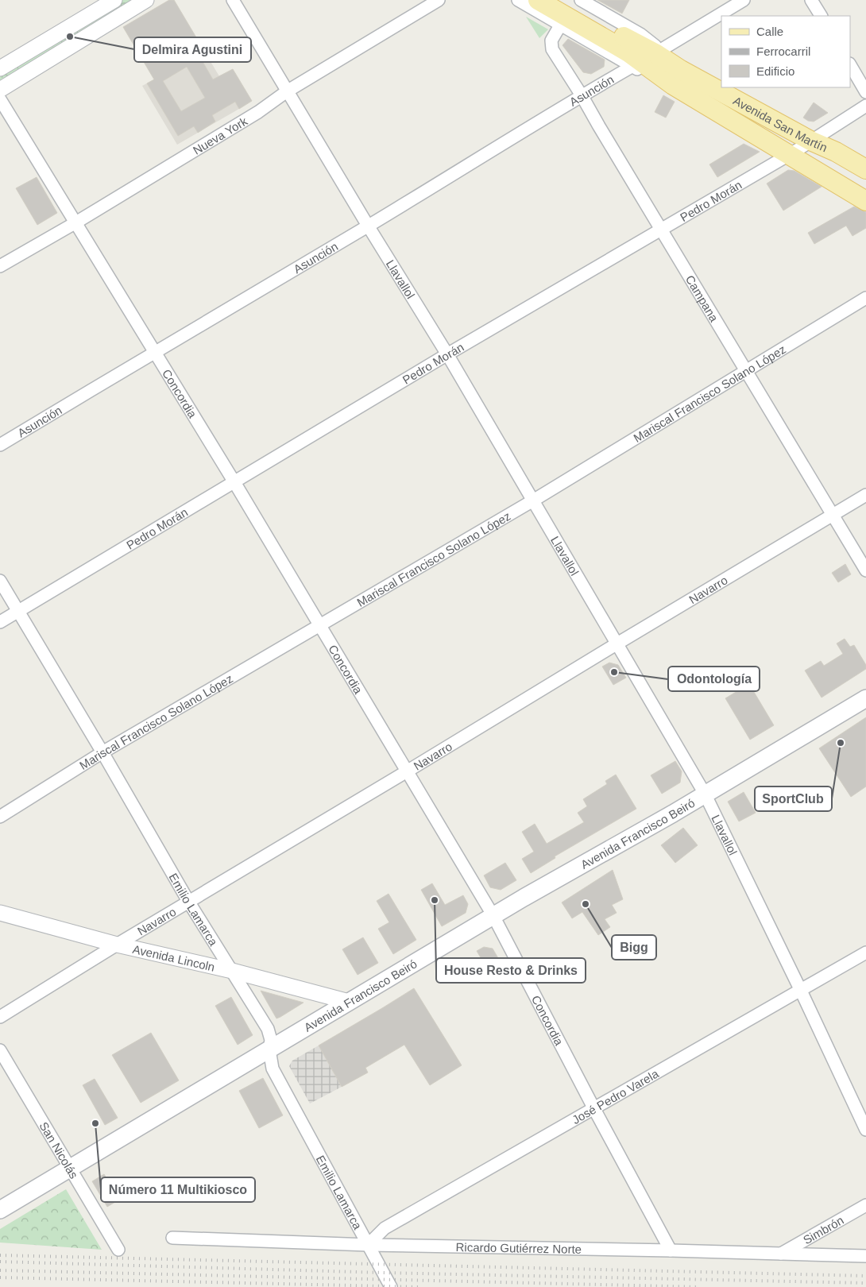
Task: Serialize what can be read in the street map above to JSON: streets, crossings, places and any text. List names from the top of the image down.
{
  "streets": {
    "main road": ["Avenida San Martín", "Avenida Francisco Beiró"],
    "street": [
      "Asunción",
      "Nueva York",
      "Pedro Morán",
      "Llavallol",
      "Campana",
      "Concordia",
      "Mariscal Francisco Solano López",
      "Navarro",
      "Emilio Lamarca",
      "Avenida Lincoln",
      "José Pedro Varela",
      "San Nicolás",
      "Simbrón",
      "Ricardo Gutiérrez Norte"
    ]
  },
  "crossings": [
    ["Asunción", "Avenida San Martín"],
    ["Asunción", "Llavallol"],
    ["Asunción", "Campana"],
    ["Asunción", "Concordia"],
    ["Avenida San Martín", "Pedro Morán"],
    ["Avenida San Martín", "Campana"],
    ["Nueva York", "Llavallol"],
    ["Nueva York", "Concordia"],
    ["Pedro Morán", "Llavallol"],
    ["Pedro Morán", "Campana"],
    ["Pedro Morán", "Concordia"],
    ["Pedro Morán", "Emilio Lamarca"],
    ["Llavallol", "Mariscal Francisco Solano López"],
    ["Llavallol", "Navarro"],
    ["Llavallol", "Avenida Francisco Beiró"],
    ["Llavallol", "José Pedro Varela"],
    ["Campana", "Mariscal Francisco Solano López"],
    ["Campana", "Navarro"],
    ["Concordia", "Mariscal Francisco Solano López"],
    ["Concordia", "Navarro"],
    ["Concordia", "Avenida Francisco Beiró"],
    ["Concordia", "José Pedro Varela"],
    ["Concordia", "Ricardo Gutiérrez Norte"],
    ["Mariscal Francisco Solano López", "Emilio Lamarca"],
    ["Navarro", "Emilio Lamarca"],
    ["Navarro", "Avenida Lincoln"],
    ["Avenida Francisco Beiró", "Emilio Lamarca"],
    ["Avenida Francisco Beiró", "Avenida Lincoln"],
    ["Avenida Francisco Beiró", "San Nicolás"],
    ["Emilio Lamarca", "Avenida Lincoln"],
    ["Emilio Lamarca", "José Pedro Varela"],
    ["Emilio Lamarca", "Ricardo Gutiérrez Norte"],
    ["José Pedro Varela", "Ricardo Gutiérrez Norte"],
    ["Simbrón", "Ricardo Gutiérrez Norte"]
  ],
  "places": [
    "Delmira Agustini",
    "Odontología",
    "SportClub",
    "House Resto & Drinks",
    "Bigg",
    "Número 11 Multikiosco"
  ],
  "legend": ["Calle", "Ferrocarril", "Edificio"]
}
